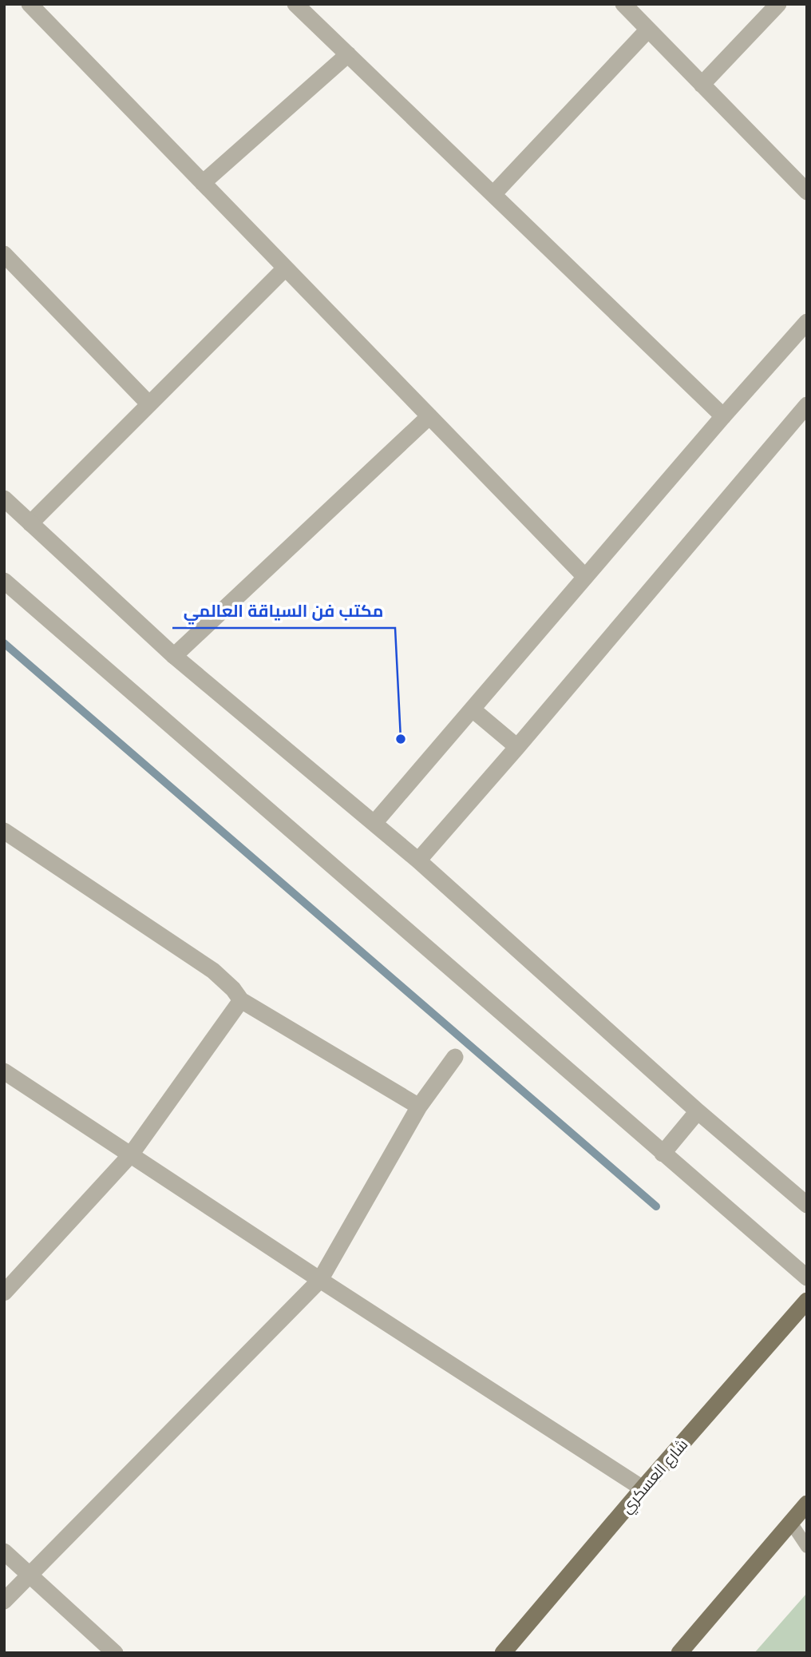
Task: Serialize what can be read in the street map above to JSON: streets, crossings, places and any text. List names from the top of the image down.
{
  "streets": {
    "main road": ["شارع العسكري"]
  },
  "places": ["مكتب فن السياقة العالمي"]
}
